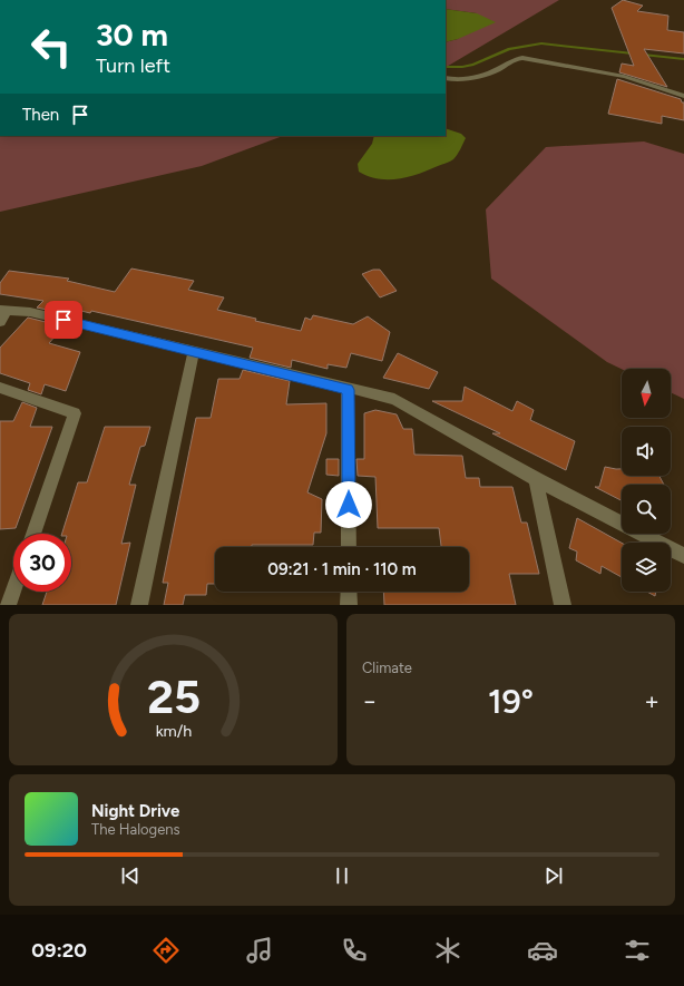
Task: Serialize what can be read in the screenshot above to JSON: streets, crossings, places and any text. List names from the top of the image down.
{
  "north": "bottom",
  "page": {
    "turn": ["30 m", "Turn left"],
    "then": "Then",
    "limit": "30",
    "trip": "09:21 · 1 min · 110 m",
    "tile": "Climate",
    "heat": ["−", "19°", "+"],
    "song": ["Night Drive", "The Halogens"],
    "tabs": "09:20",
    "gauge": ["25", "km/h"]
  }
}
